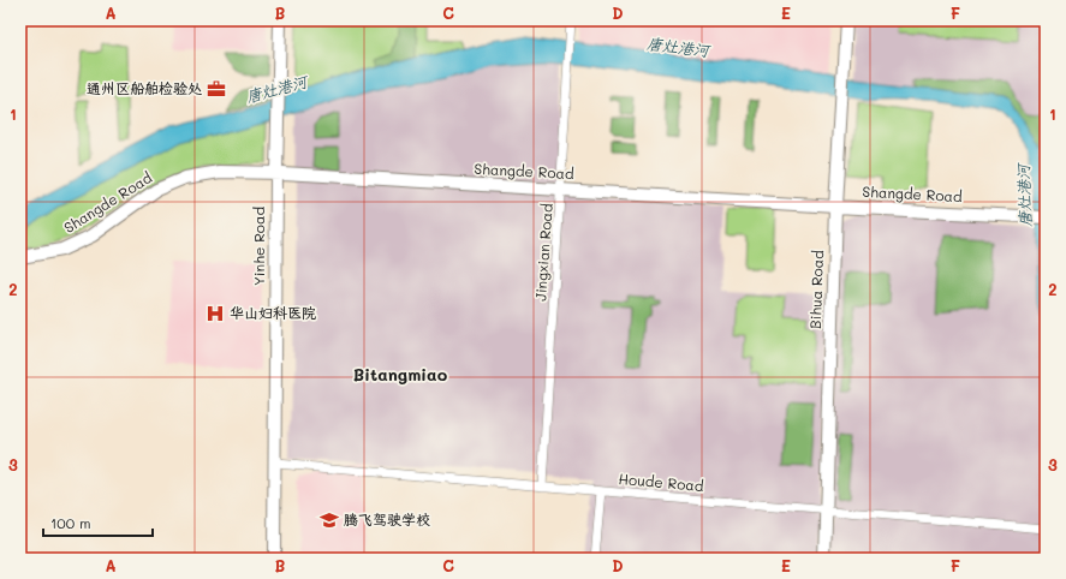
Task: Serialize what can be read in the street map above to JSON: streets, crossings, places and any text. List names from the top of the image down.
{
  "streets": {
    "street": [
      "Shangde Road",
      "Yinhe Road",
      "Jingxian Road",
      "Bihua Road",
      "Houde Road"
    ]
  },
  "crossings": [
    ["Shangde Road", "Yinhe Road"],
    ["Shangde Road", "Jingxian Road"],
    ["Shangde Road", "Bihua Road"],
    ["Yinhe Road", "Houde Road"],
    ["Jingxian Road", "Houde Road"],
    ["Bihua Road", "Houde Road"]
  ],
  "districts": ["Bitangmiao"],
  "water": ["唐灶港河"],
  "places": {
    "office": ["通州区船舶检验处"],
    "hospital": ["华山妇科医院"],
    "school or university": ["腾飞驾驶学校"]
  },
  "scale_bar": "100 m",
  "grid": {
    "columns": [
      "A",
      "B",
      "C",
      "D",
      "E",
      "F"
    ],
    "rows": ["1", "2", "3"]
  }
}
